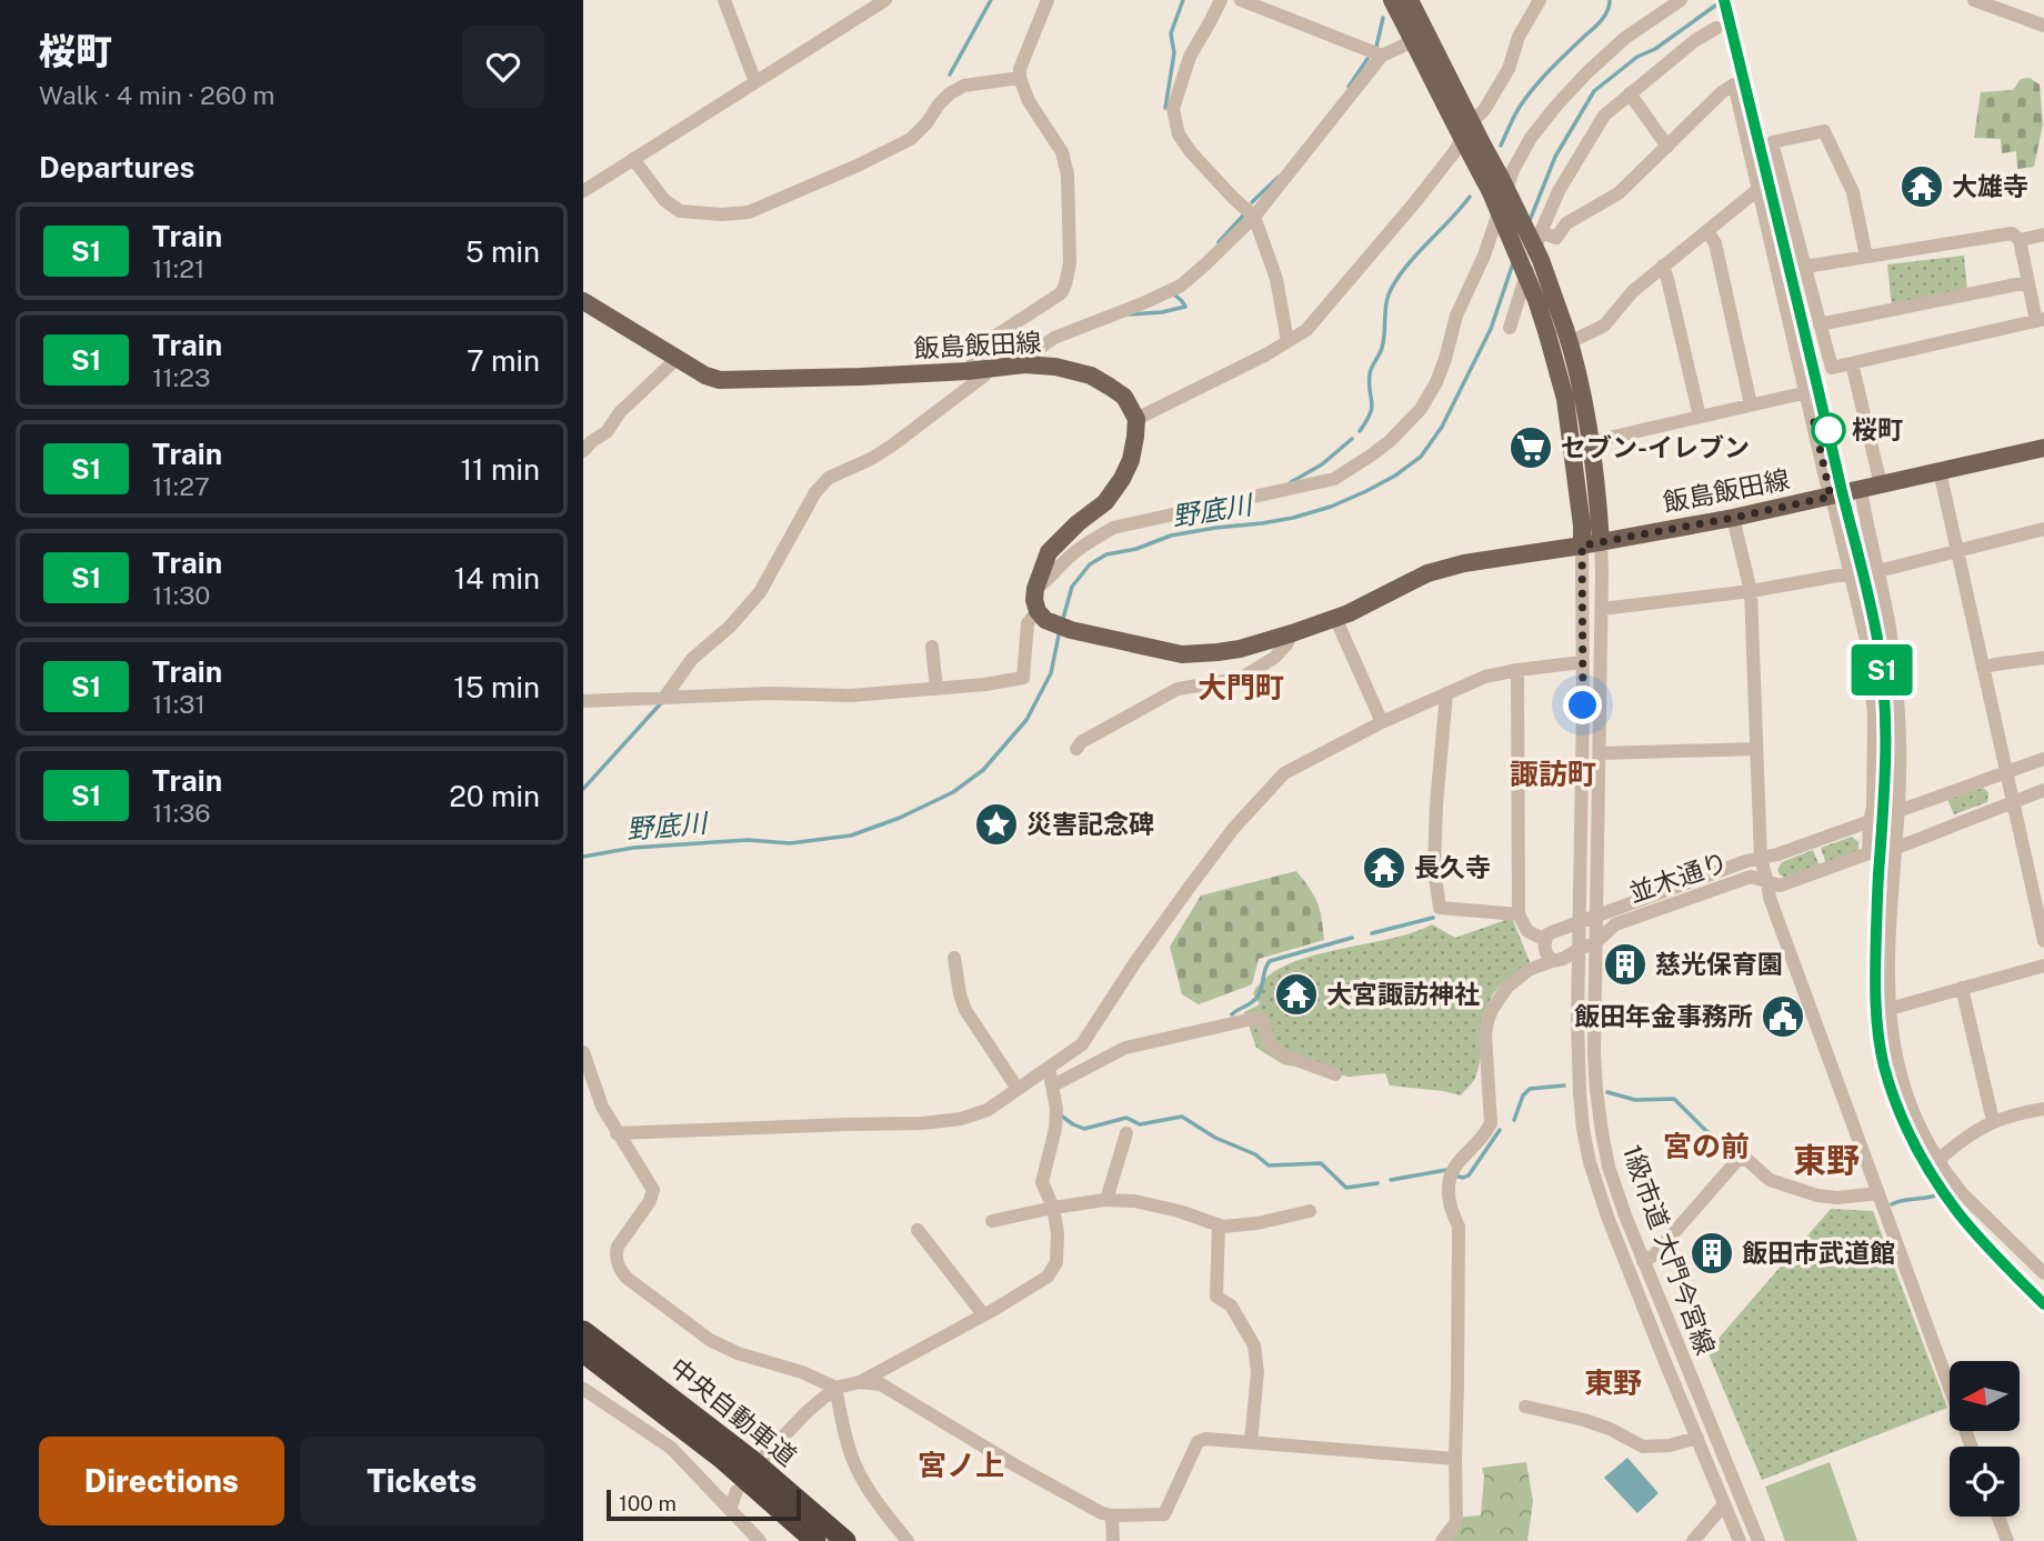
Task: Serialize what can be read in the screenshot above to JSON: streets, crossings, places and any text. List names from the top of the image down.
{
  "streets": {
    "highway": ["中央自動車道"],
    "main road": ["飯島飯田線"],
    "street": ["並木通り", "1級市道 大門今宮線"]
  },
  "crossings": [
    ["飯島飯田線", "1級市道 大門今宮線"],
    ["並木通り", "1級市道 大門今宮線"]
  ],
  "districts": [
    "大門町",
    "諏訪町",
    "宮の前",
    "東野",
    "東野",
    "宮ノ上"
  ],
  "water": ["野底川"],
  "places": {
    "temple": ["大雄寺", "長久寺", "大宮諏訪神社"],
    "other": ["桜町"],
    "supermarket": ["セブン-イレブン"],
    "place": ["災害記念碑"],
    "building": ["慈光保育園", "飯田市武道館"],
    "public building": ["飯田年金事務所"]
  },
  "scale_bar": "100 m",
  "north": "left",
  "page": {
    "heading": [
      ["桜町", "Walk · 4 min · 260 m"],
      "Departures"
    ],
    "on_map": "S1",
    "list": [
      {
        "mark": "S1",
        "name": "Train",
        "note": "11:21",
        "value": "5 min"
      },
      {
        "mark": "S1",
        "name": "Train",
        "note": "11:23",
        "value": "7 min"
      },
      {
        "mark": "S1",
        "name": "Train",
        "note": "11:27",
        "value": "11 min"
      },
      {
        "mark": "S1",
        "name": "Train",
        "note": "11:30",
        "value": "14 min"
      },
      {
        "mark": "S1",
        "name": "Train",
        "note": "11:31",
        "value": "15 min"
      },
      {
        "mark": "S1",
        "name": "Train",
        "note": "11:36",
        "value": "20 min"
      }
    ],
    "buttons": ["Directions", "Tickets"],
    "scale": "100 m"
  }
}
